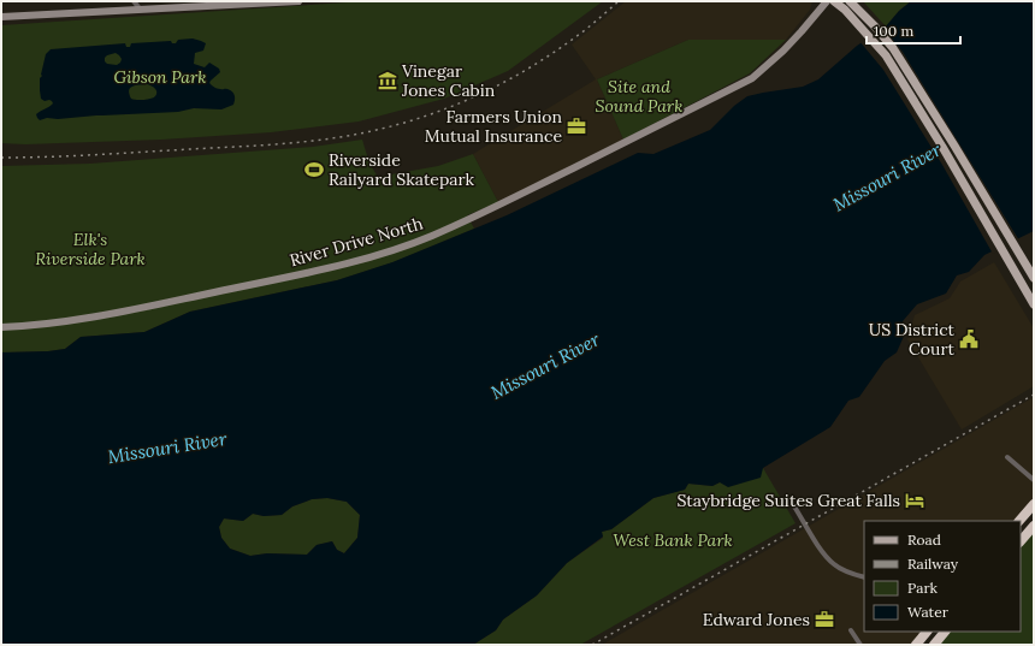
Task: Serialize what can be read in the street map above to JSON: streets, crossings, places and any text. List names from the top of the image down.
{
  "streets": {
    "main road": ["River Drive North"]
  },
  "water": ["Missouri River"],
  "parks": [
    "Gibson Park",
    "Site and Sound Park",
    "Elk's Riverside Park",
    "West Bank Park"
  ],
  "places": {
    "museum": ["Vinegar Jones Cabin"],
    "office": ["Farmers Union Mutual Insurance", "Edward Jones"],
    "sports": ["Riverside Railyard Skatepark"],
    "public building": ["US District Court"],
    "hotel": ["Staybridge Suites Great Falls"]
  },
  "legend": [
    "Road",
    "Railway",
    "Park",
    "Water"
  ],
  "scale_bar": "100 m"
}
